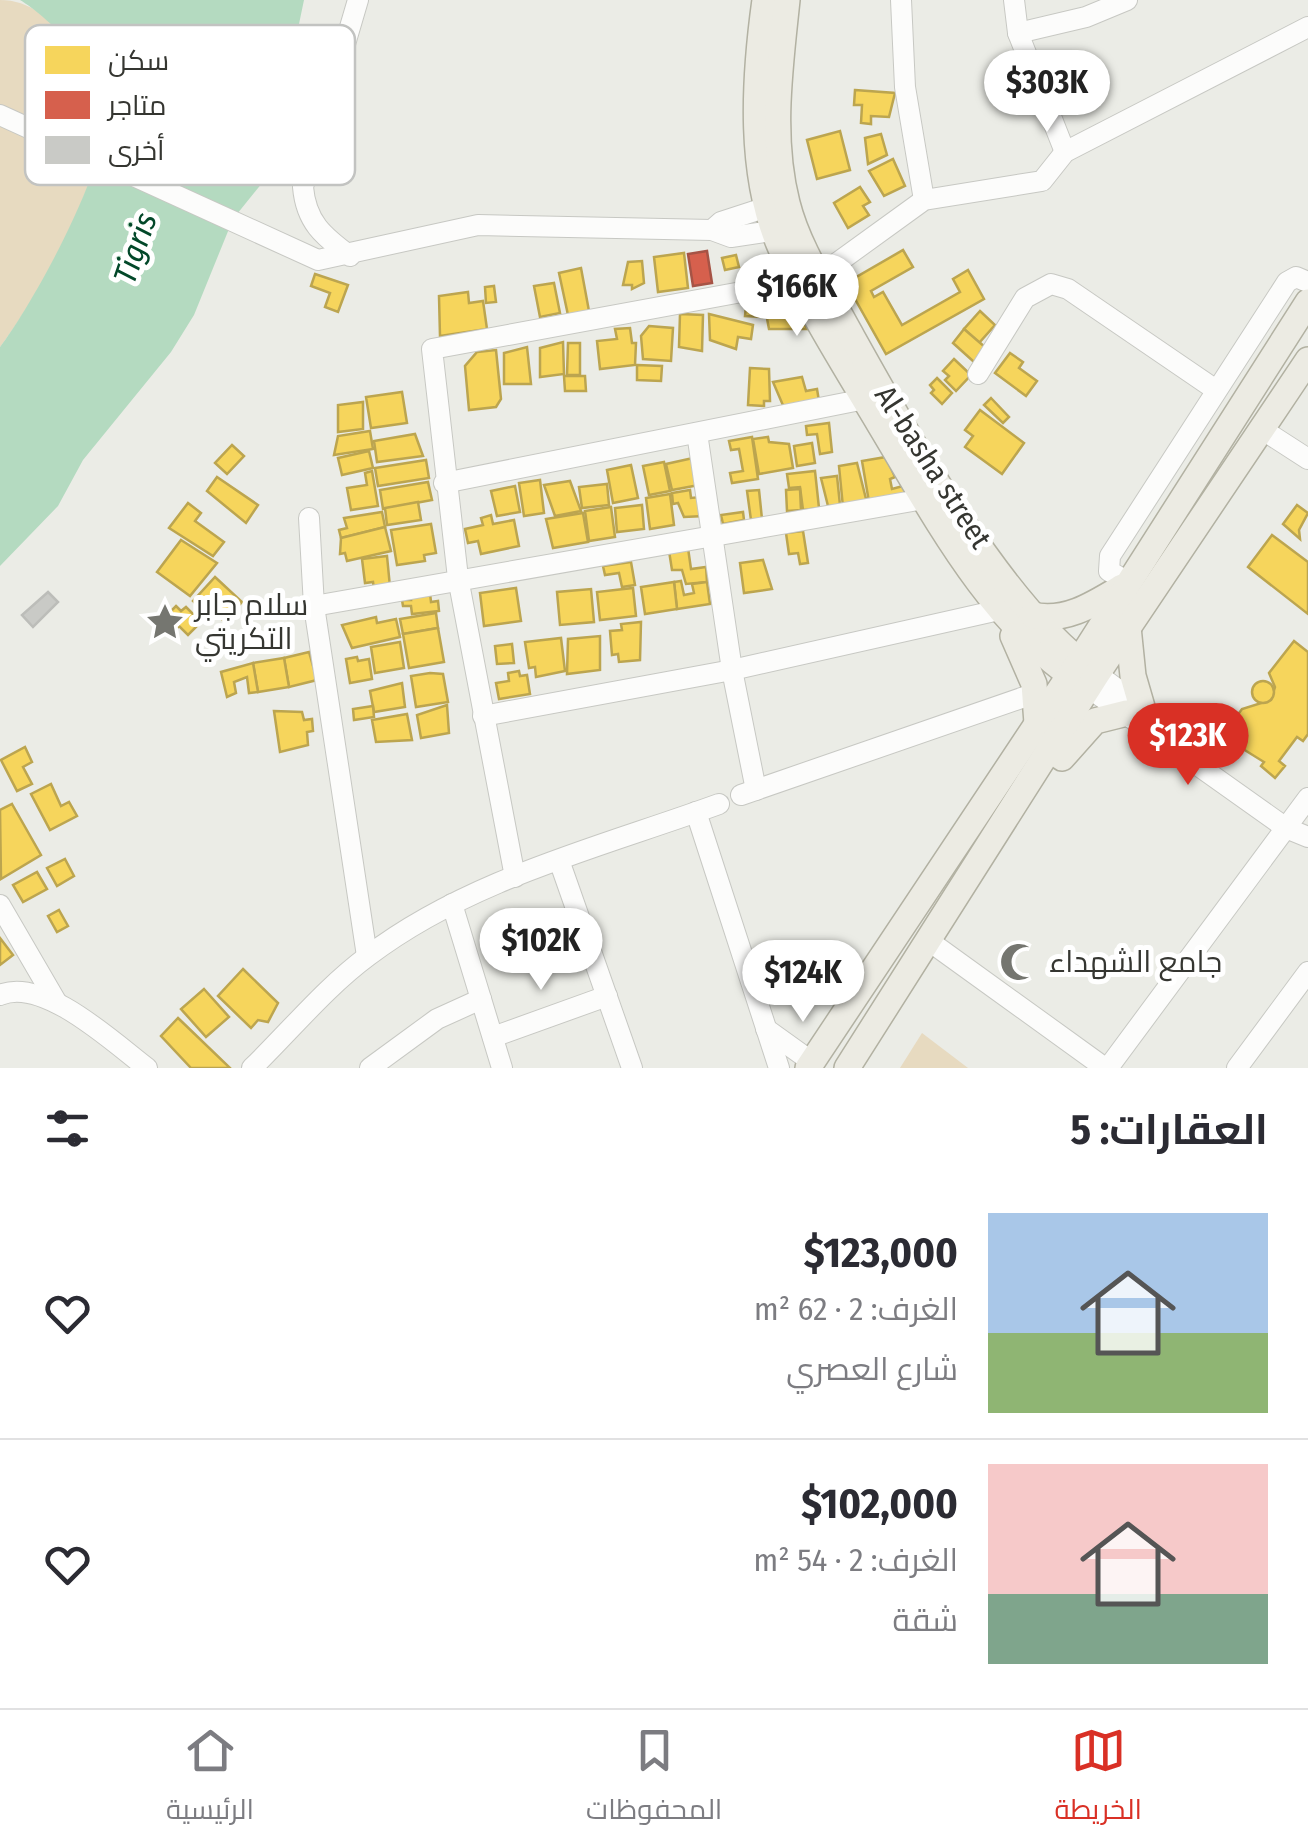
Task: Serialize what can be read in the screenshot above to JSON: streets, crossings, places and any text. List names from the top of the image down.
{
  "streets": {
    "main road": ["Al-basha street"]
  },
  "water": ["Tigris"],
  "places": {
    "place": ["سلام جابر التكريتي"],
    "mosque": ["جامع الشهداء"]
  },
  "legend": ["سكن", "متاجر", "أخرى"],
  "page": {
    "price": [
      "$303K",
      "$166K",
      "$123K",
      "$102K",
      "$124K"
    ],
    "heading": "العقارات: 5",
    "list": [
      {
        "name": "$123,000",
        "note": "الغرف: 2 · 62 m² · شارع العصري"
      },
      {
        "name": "$102,000",
        "note": "الغرف: 2 · 54 m² · شقة"
      }
    ],
    "tabs": ["الخريطة", "المحفوظات", "الرئيسية"]
  }
}
